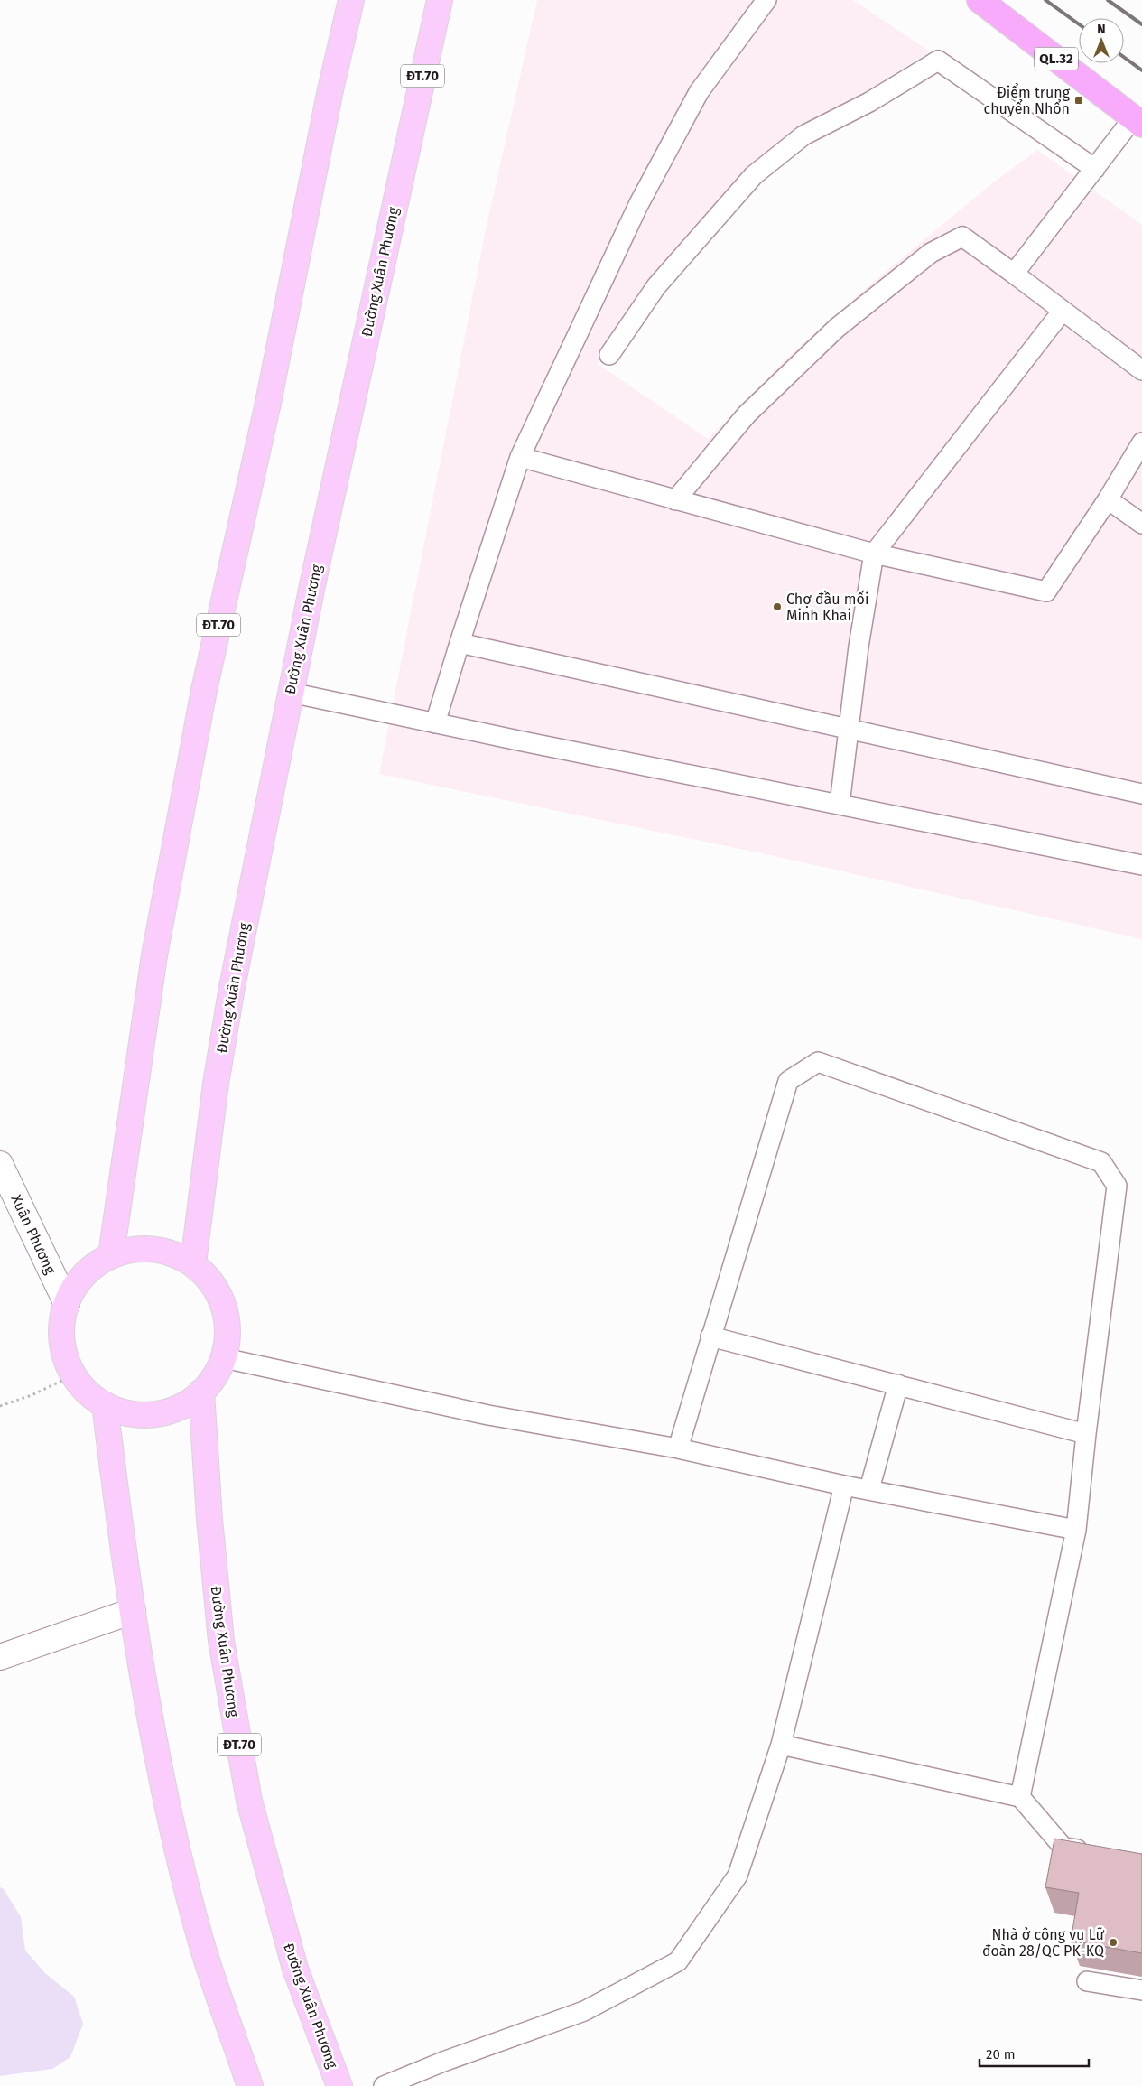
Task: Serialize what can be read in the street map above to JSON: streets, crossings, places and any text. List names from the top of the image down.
{
  "streets": {
    "highway": ["QL.32"],
    "main road": ["ĐT.70", "Đường Xuân Phương"],
    "street": ["Xuân Phương"]
  },
  "places": {
    "transit": ["Điểm trung chuyển Nhổn"],
    "other": ["Chợ đầu mối Minh Khai", "Nhà ở công vụ Lữ đoàn 28/QC PK-KQ"]
  },
  "scale_bar": "20 m",
  "north": "top"
}
